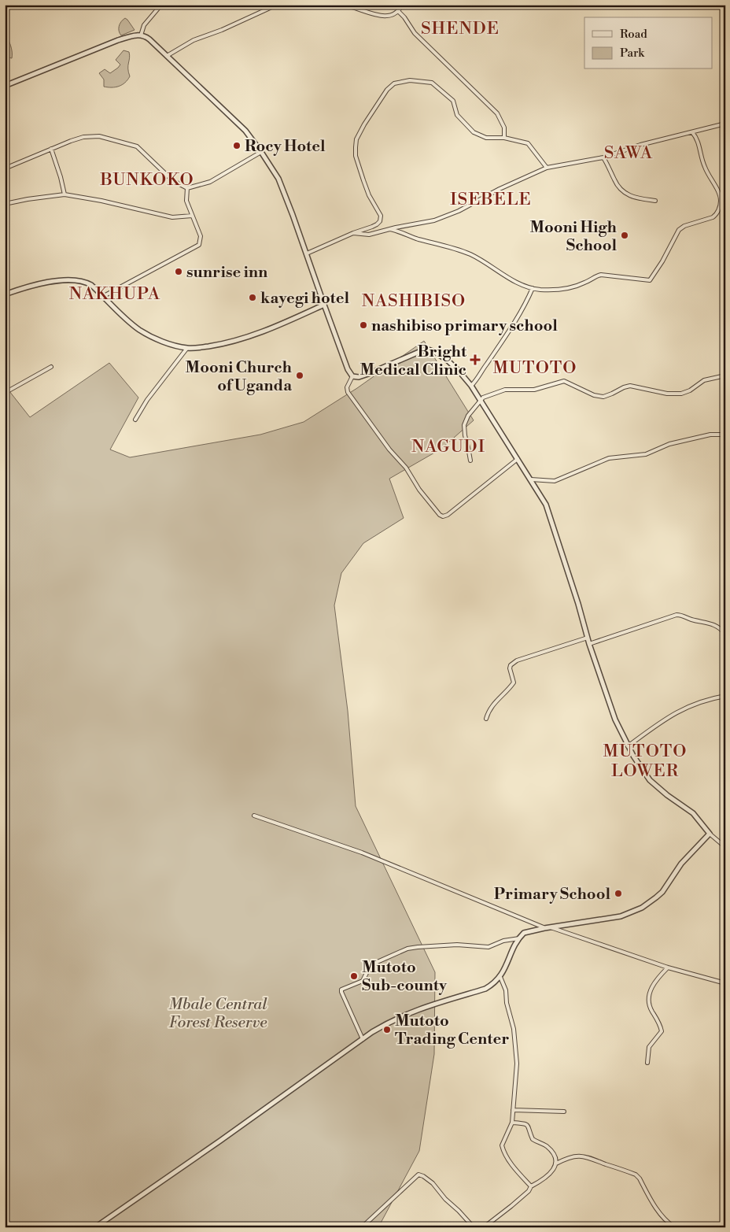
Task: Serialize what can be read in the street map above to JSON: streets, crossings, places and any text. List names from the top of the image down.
{
  "districts": [
    "SHENDE",
    "SAWA",
    "BUNKOKO",
    "ISEBELE",
    "NAKHUPA",
    "NASHIBISO",
    "MUTOTO",
    "NAGUDI",
    "MUTOTO LOWER"
  ],
  "parks": ["Mbale Central Forest Reserve"],
  "places": {
    "other": [
      "Rocy Hotel",
      "Mooni High School",
      "sunrise inn",
      "kayegi hotel",
      "nashibiso primary school",
      "Mooni Church of Uganda",
      "Primary School",
      "Mutoto Sub-county",
      "Mutoto Trading Center"
    ],
    "health": ["Bright Medical Clinic"]
  },
  "legend": ["Road", "Park"]
}
